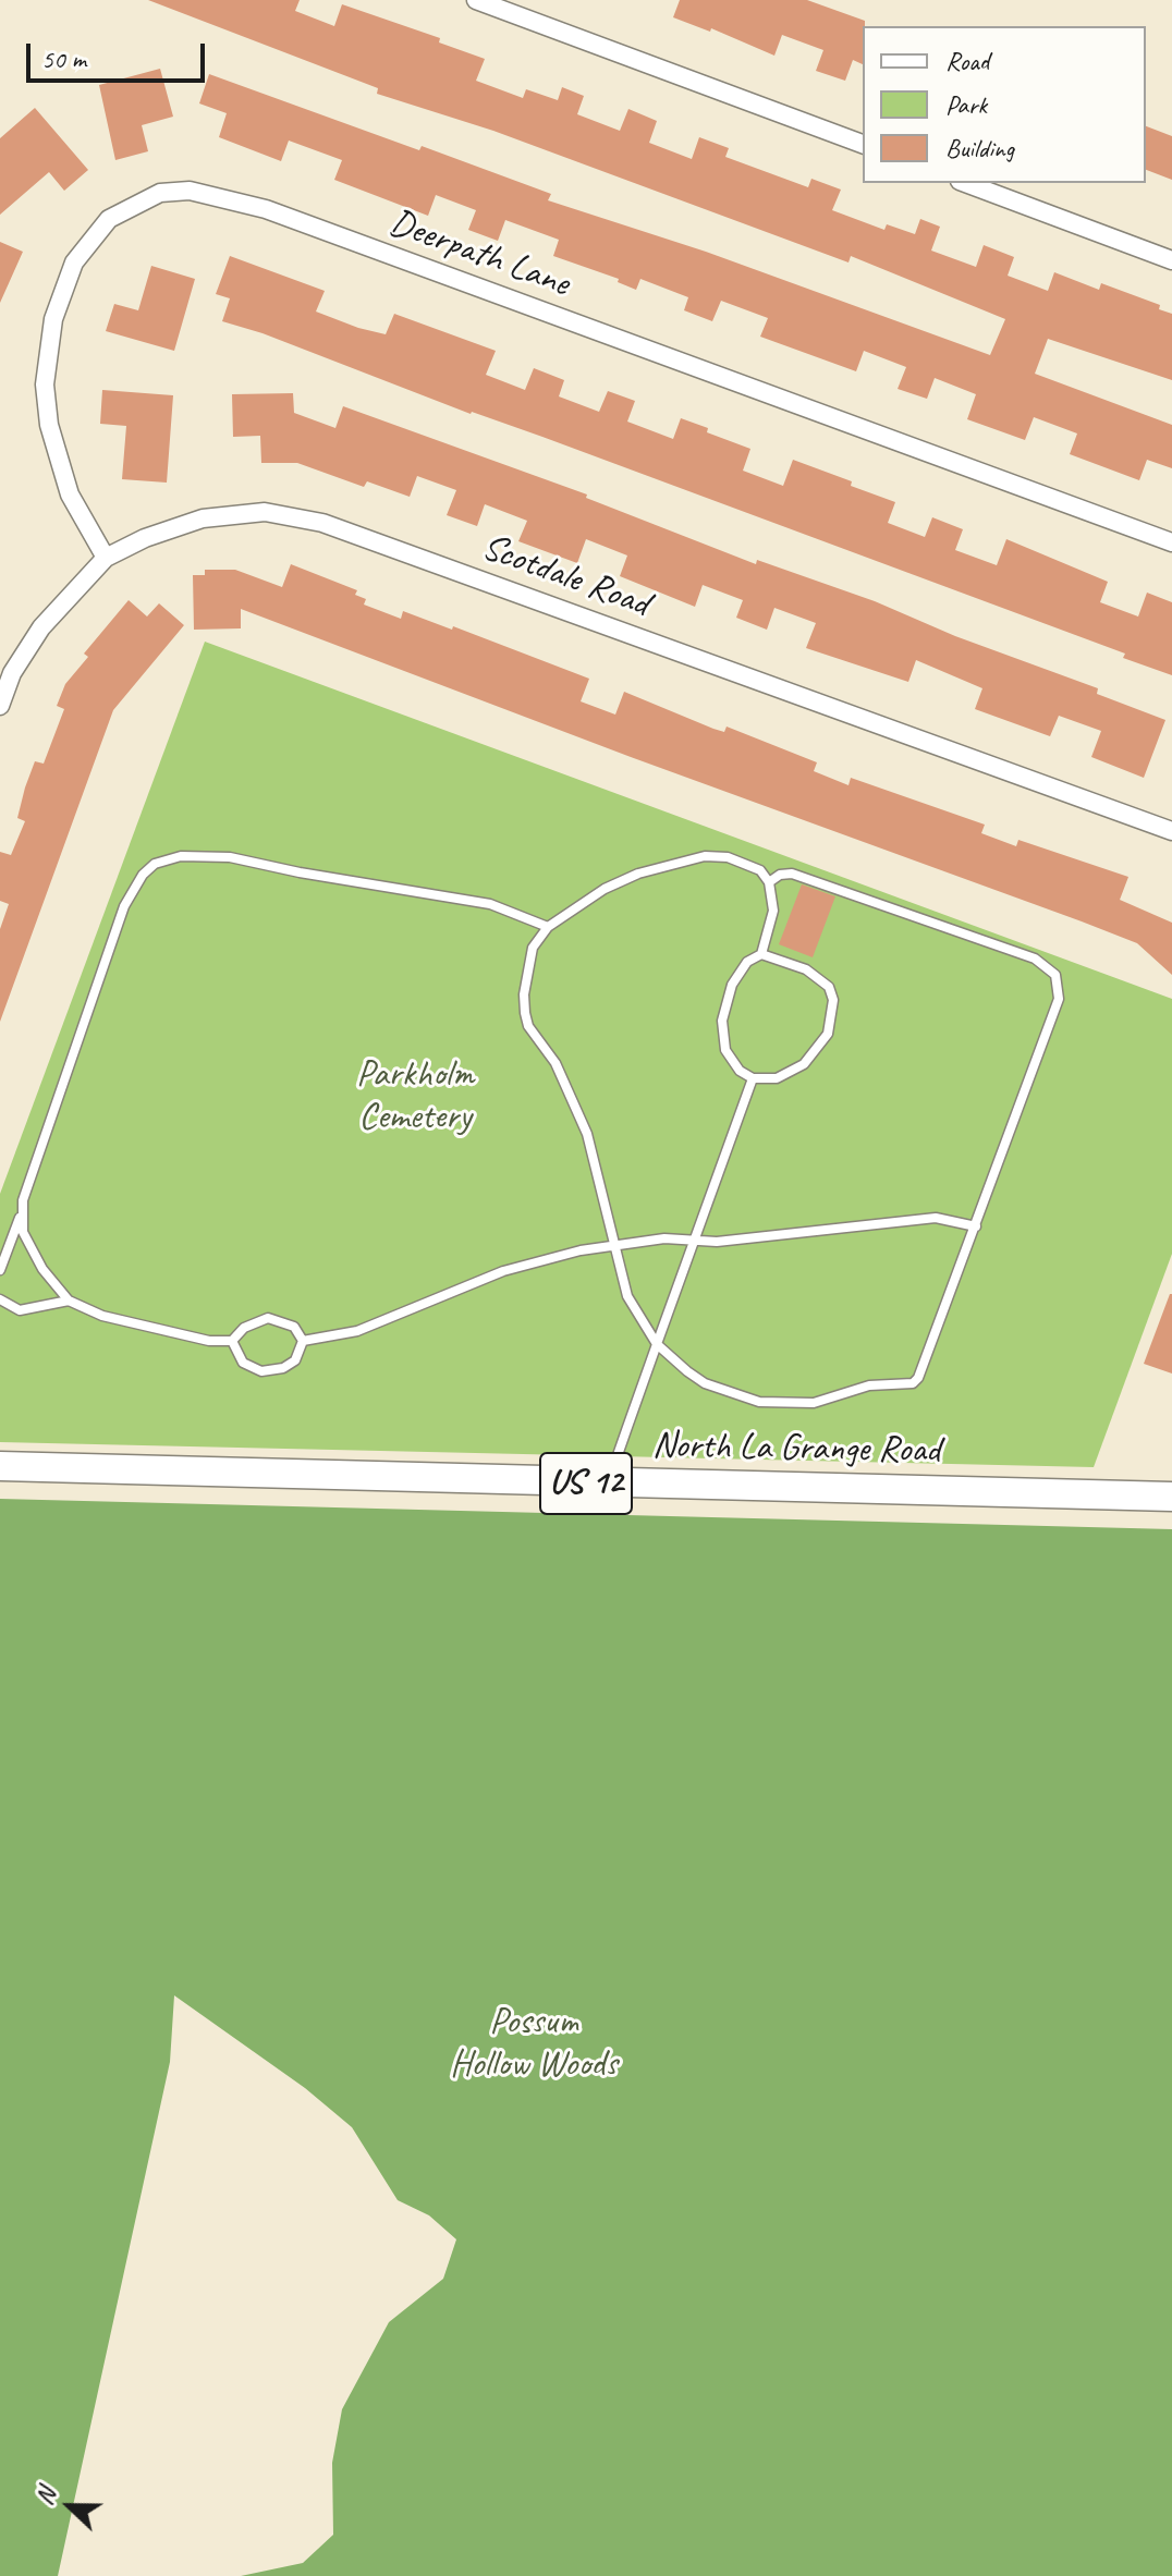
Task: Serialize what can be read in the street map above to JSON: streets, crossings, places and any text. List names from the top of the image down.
{
  "streets": {
    "main road": ["North La Grange Road", "US 12"],
    "street": ["Deerpath Lane", "Scotdale Road"]
  },
  "crossings": [
    ["Deerpath Lane", "Scotdale Road"]
  ],
  "parks": ["Parkholm Cemetery", "Possum Hollow Woods"],
  "legend": ["Road", "Park", "Building"],
  "scale_bar": "50 m",
  "north": "left"
}
